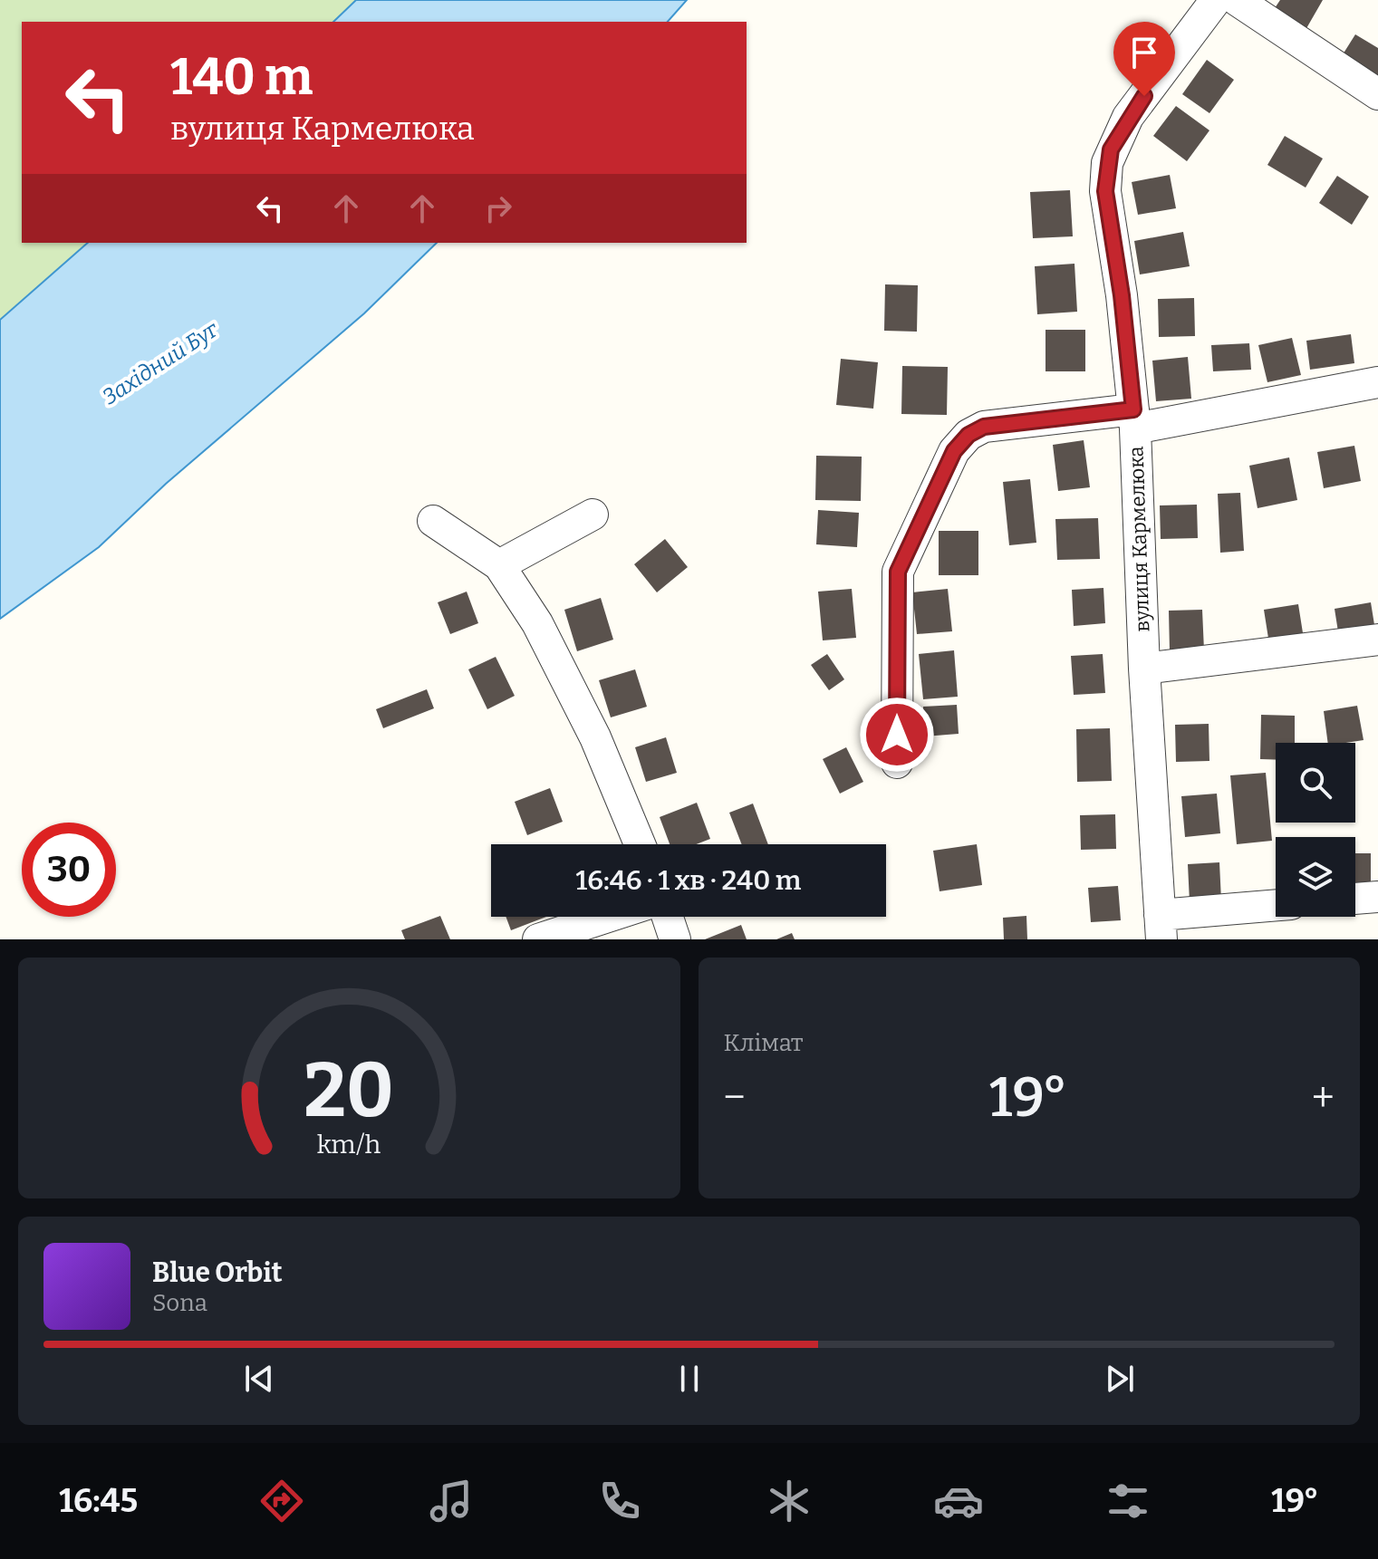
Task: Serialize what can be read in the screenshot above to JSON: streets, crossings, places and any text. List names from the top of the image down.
{
  "streets": {
    "street": ["вулиця Кармелюка"]
  },
  "water": ["Західний Буг"],
  "page": {
    "turn": ["140 m", "вулиця Кармелюка"],
    "limit": "30",
    "trip": "16:46 · 1 хв · 240 m",
    "tile": "Клімат",
    "heat": ["−", "19°", "+"],
    "song": ["Blue Orbit", "Sona"],
    "tabs": ["16:45", "19°"],
    "gauge": ["20", "km/h"]
  }
}
